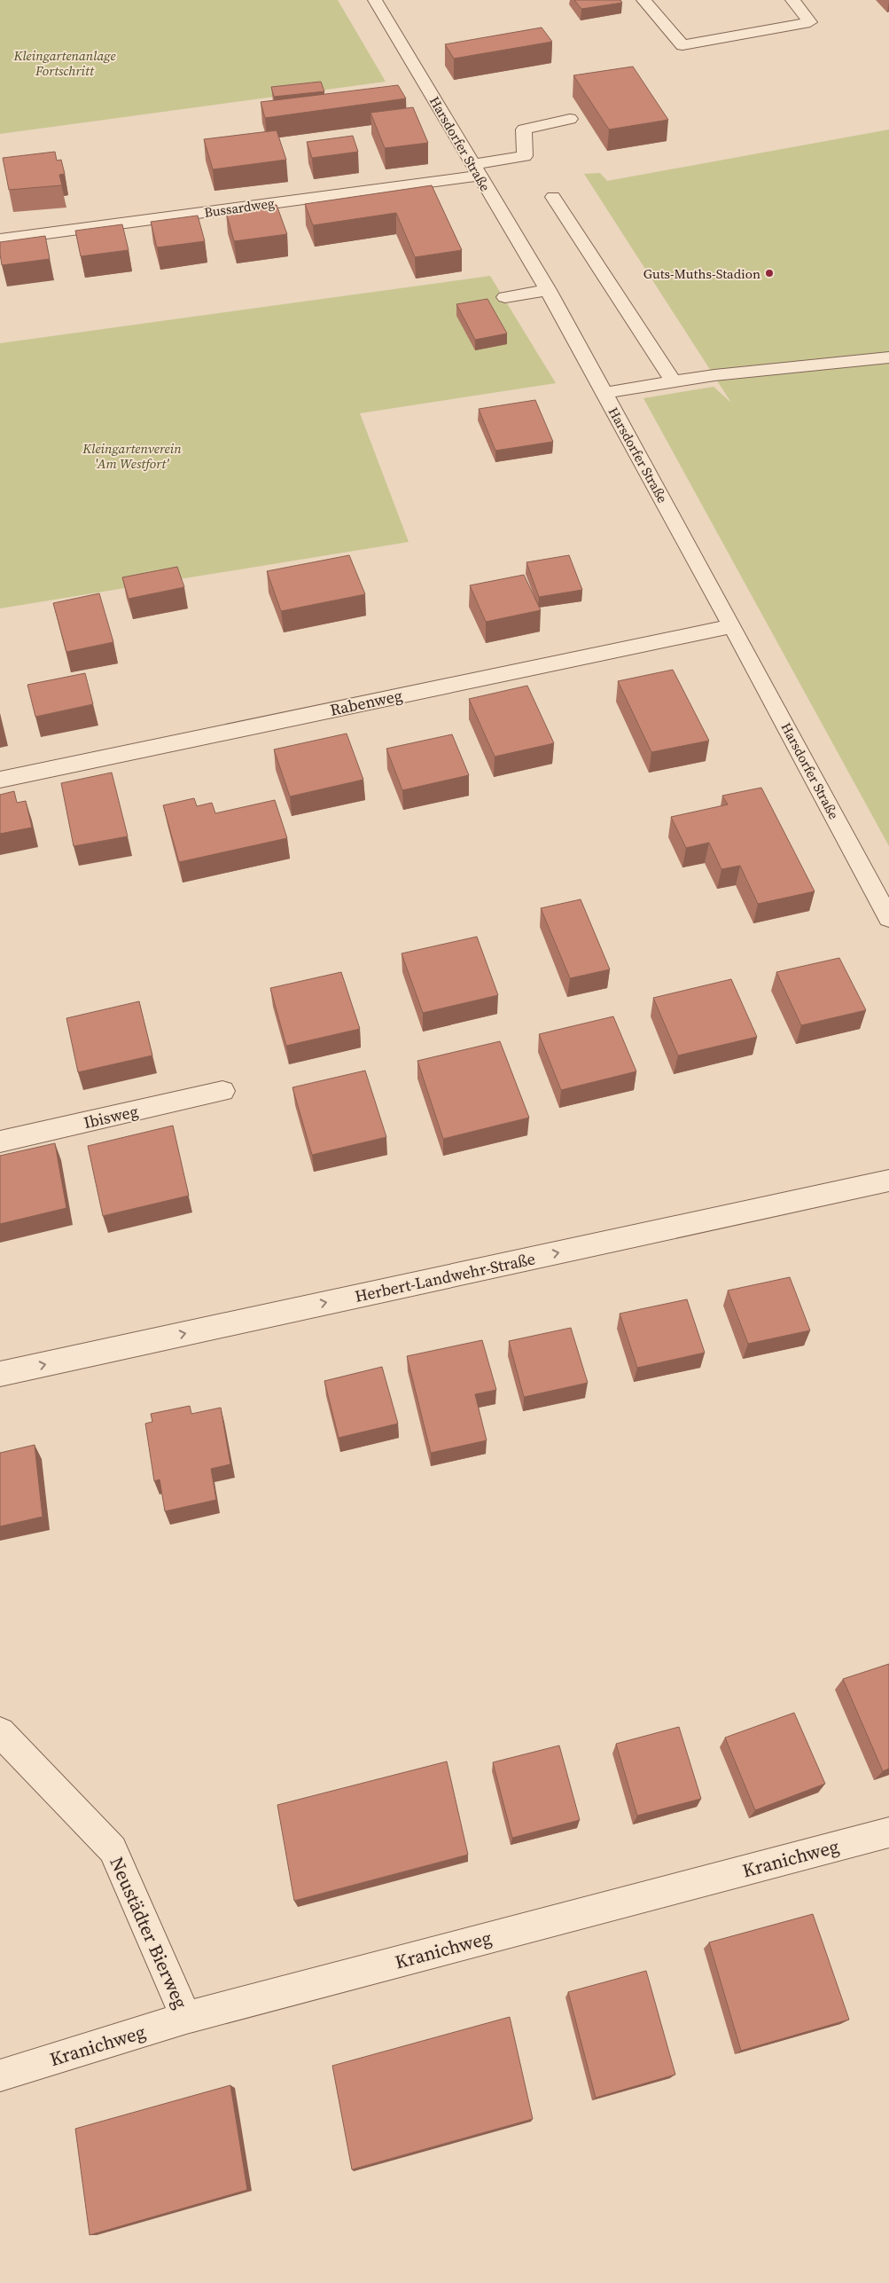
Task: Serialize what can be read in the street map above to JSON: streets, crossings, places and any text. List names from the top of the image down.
{
  "streets": {
    "street": [
      "Harsdorfer Straße",
      "Bussardweg",
      "Rabenweg",
      "Ibisweg",
      "Herbert-Landwehr-Straße",
      "Kranichweg",
      "Neustädter Bierweg"
    ]
  },
  "crossings": [
    ["Harsdorfer Straße", "Bussardweg"],
    ["Harsdorfer Straße", "Rabenweg"],
    ["Kranichweg", "Neustädter Bierweg"]
  ],
  "one_way": ["Herbert-Landwehr-Straße"],
  "parks": ["Kleingartenanlage Fortschritt", "Kleingartenverein 'Am Westfort'"],
  "places": ["Guts-Muths-Stadion"]
}
